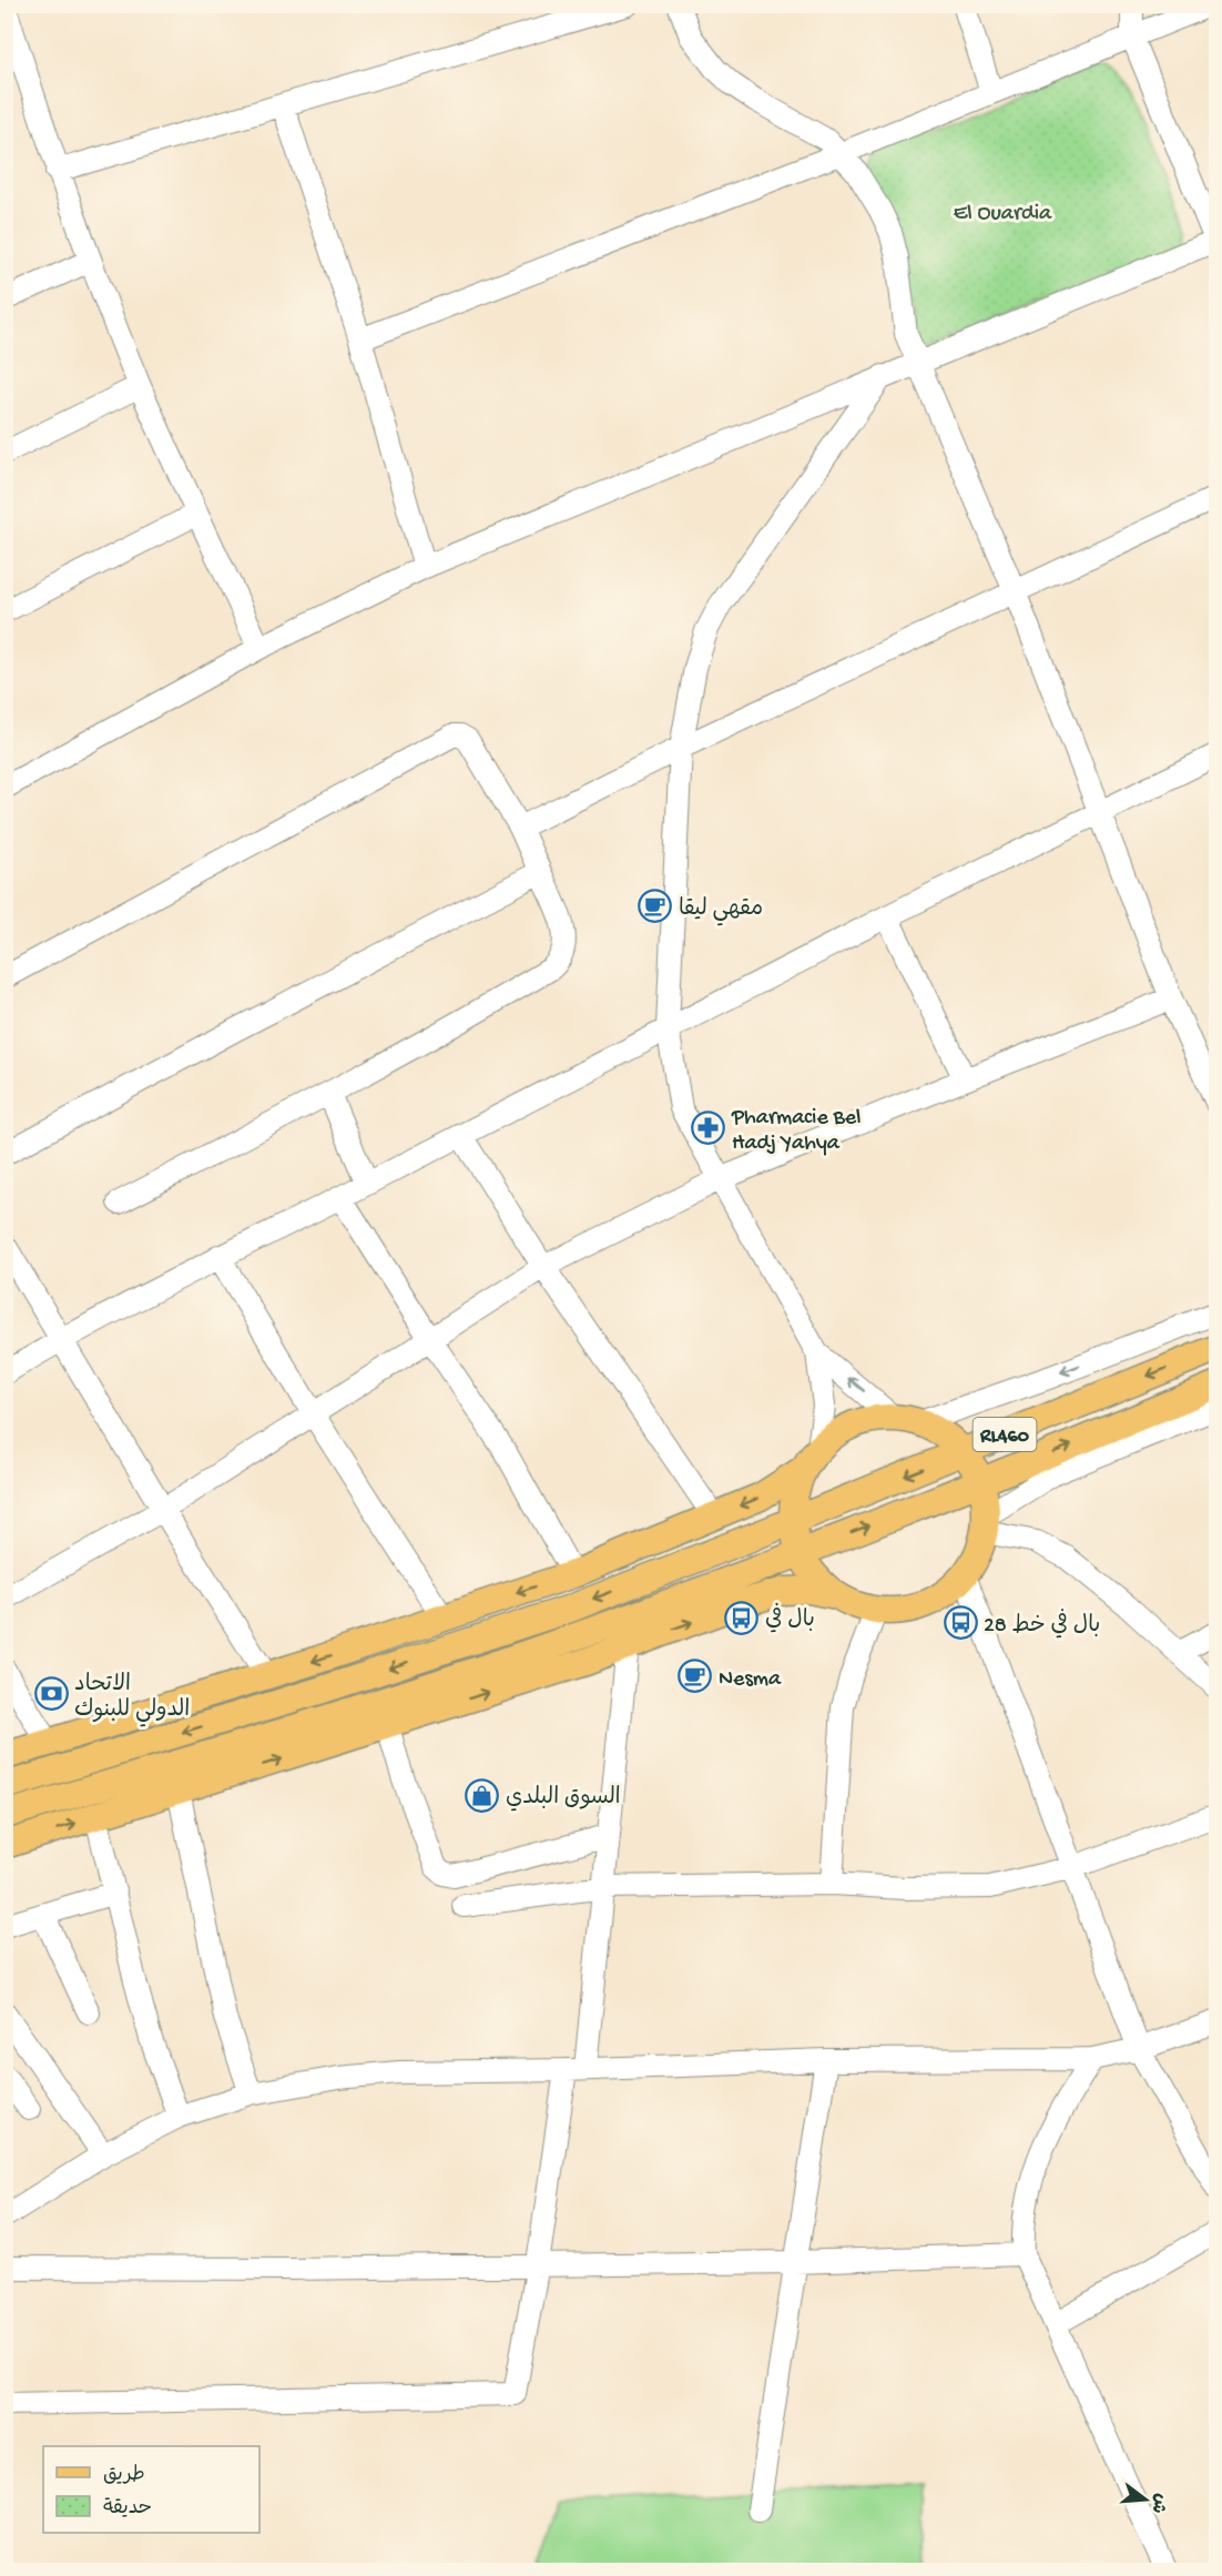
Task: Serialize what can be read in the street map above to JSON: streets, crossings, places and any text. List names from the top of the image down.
{
  "streets": {
    "main road": ["RL460"]
  },
  "parks": ["El Ouardia"],
  "places": {
    "cafe": ["مقهي ليقا", "Nesma"],
    "pharmacy": ["Pharmacie Bel Hadj Yahya"],
    "bus stop": ["بال في", "بال في خط 28"],
    "bank": ["الاتحاد الدولي للبنوك"],
    "shop": ["السوق البلدي"]
  },
  "legend": ["طريق", "حديقة"],
  "north": "right"
}
